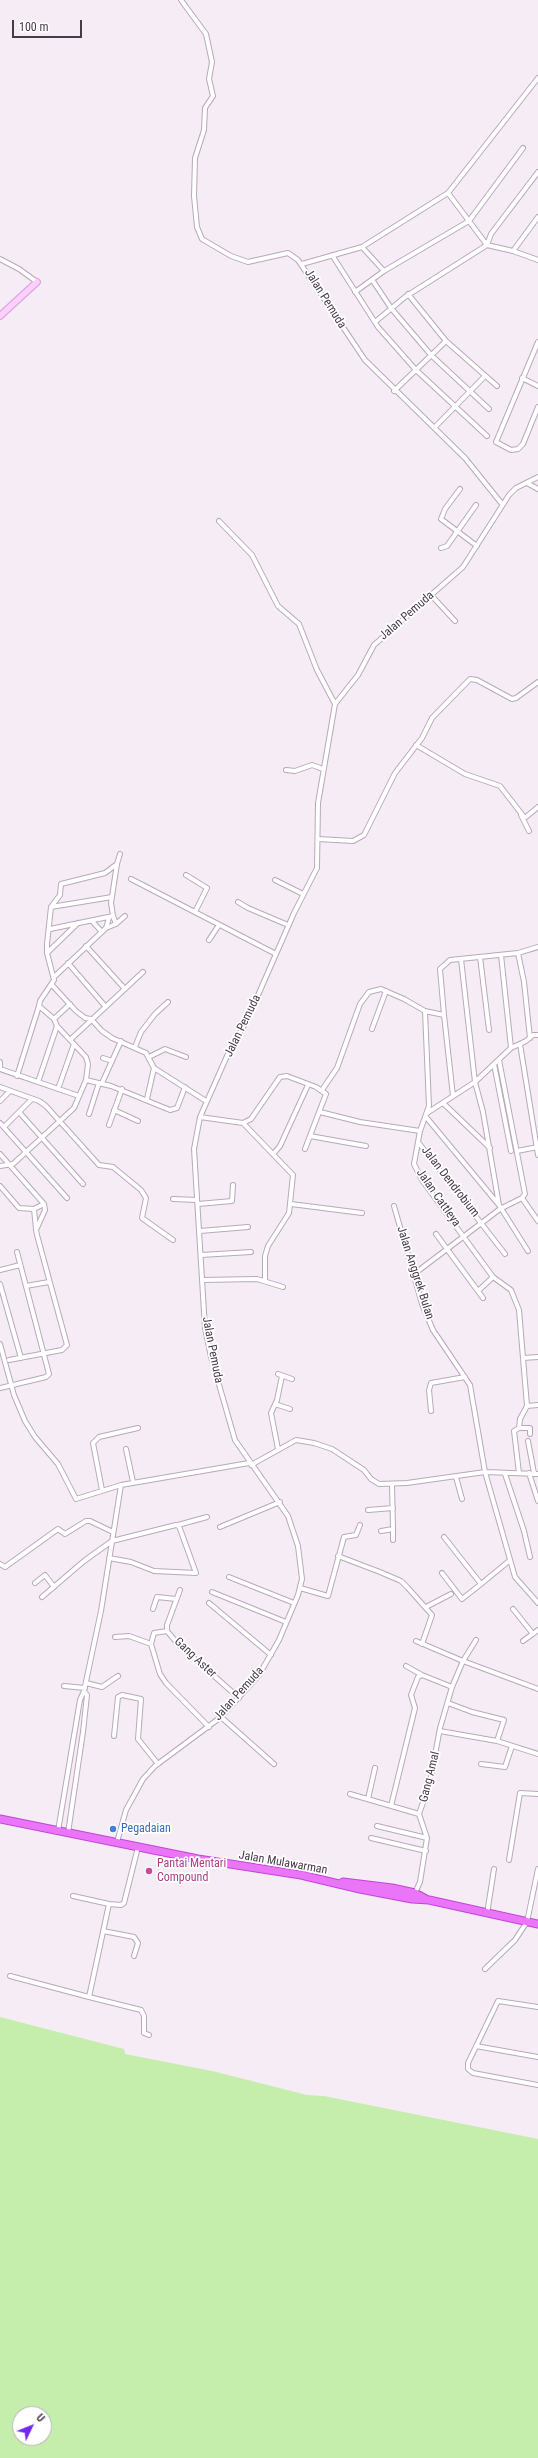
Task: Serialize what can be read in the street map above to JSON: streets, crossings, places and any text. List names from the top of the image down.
{
  "streets": {
    "highway": ["Jalan Mulawarman"],
    "street": [
      "Jalan Pemuda",
      "Jalan Dendrobium",
      "Jalan Cattleya",
      "Jalan Anggrek Bulan",
      "Gang Aster",
      "Gang Amal"
    ]
  },
  "crossings": [
    ["Jalan Pemuda", "Gang Aster"],
    ["Jalan Pemuda", "Jalan Mulawarman"],
    ["Jalan Dendrobium", "Jalan Cattleya"]
  ],
  "places": ["Pegadaian", "Pantai Mentari Compound"],
  "scale_bar": "100 m",
  "north": "top right"
}
